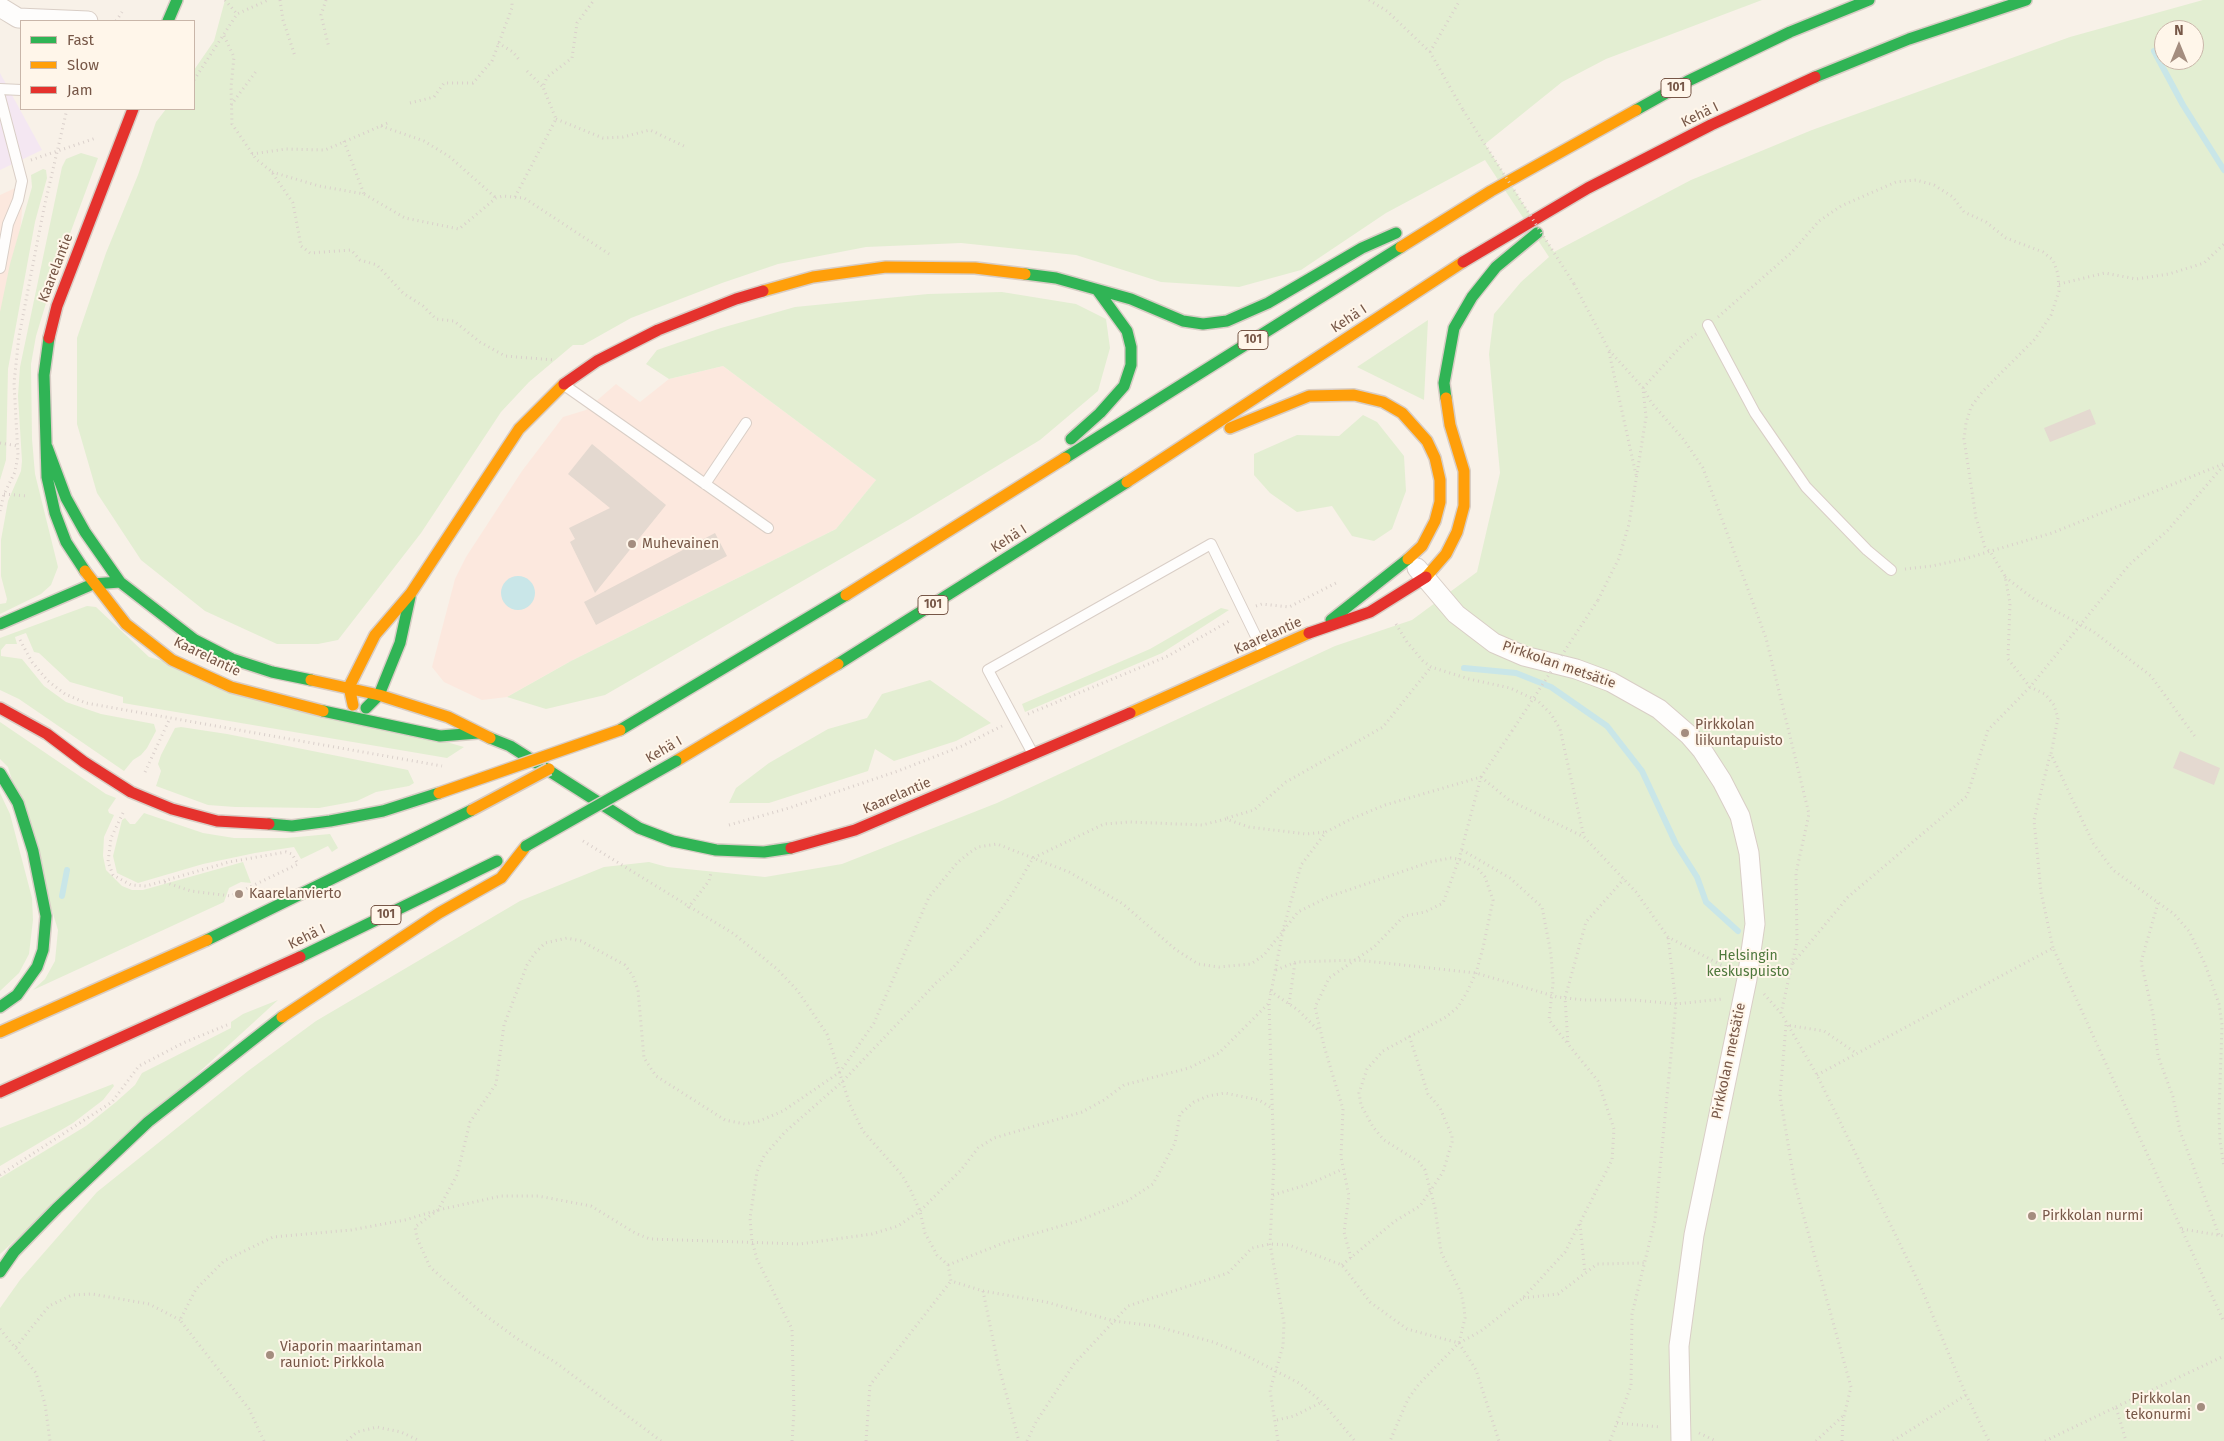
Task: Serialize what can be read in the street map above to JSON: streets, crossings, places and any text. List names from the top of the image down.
{
  "streets": {
    "main road": ["101", "Kehä I", "Kaarelantie"],
    "street": ["Pirkkolan metsätie"]
  },
  "crossings": [
    ["Kehä I", "Kaarelantie"],
    ["Kaarelantie", "Pirkkolan metsätie"]
  ],
  "parks": ["Helsingin keskuspuisto"],
  "places": [
    "Muhevainen",
    "Pirkkolan liikuntapuisto",
    "Kaarelanvierto",
    "Pirkkolan nurmi",
    "Viaporin maarintaman rauniot: Pirkkola",
    "Pirkkolan tekonurmi"
  ],
  "legend": ["Fast", "Slow", "Jam"],
  "north": "top"
}
